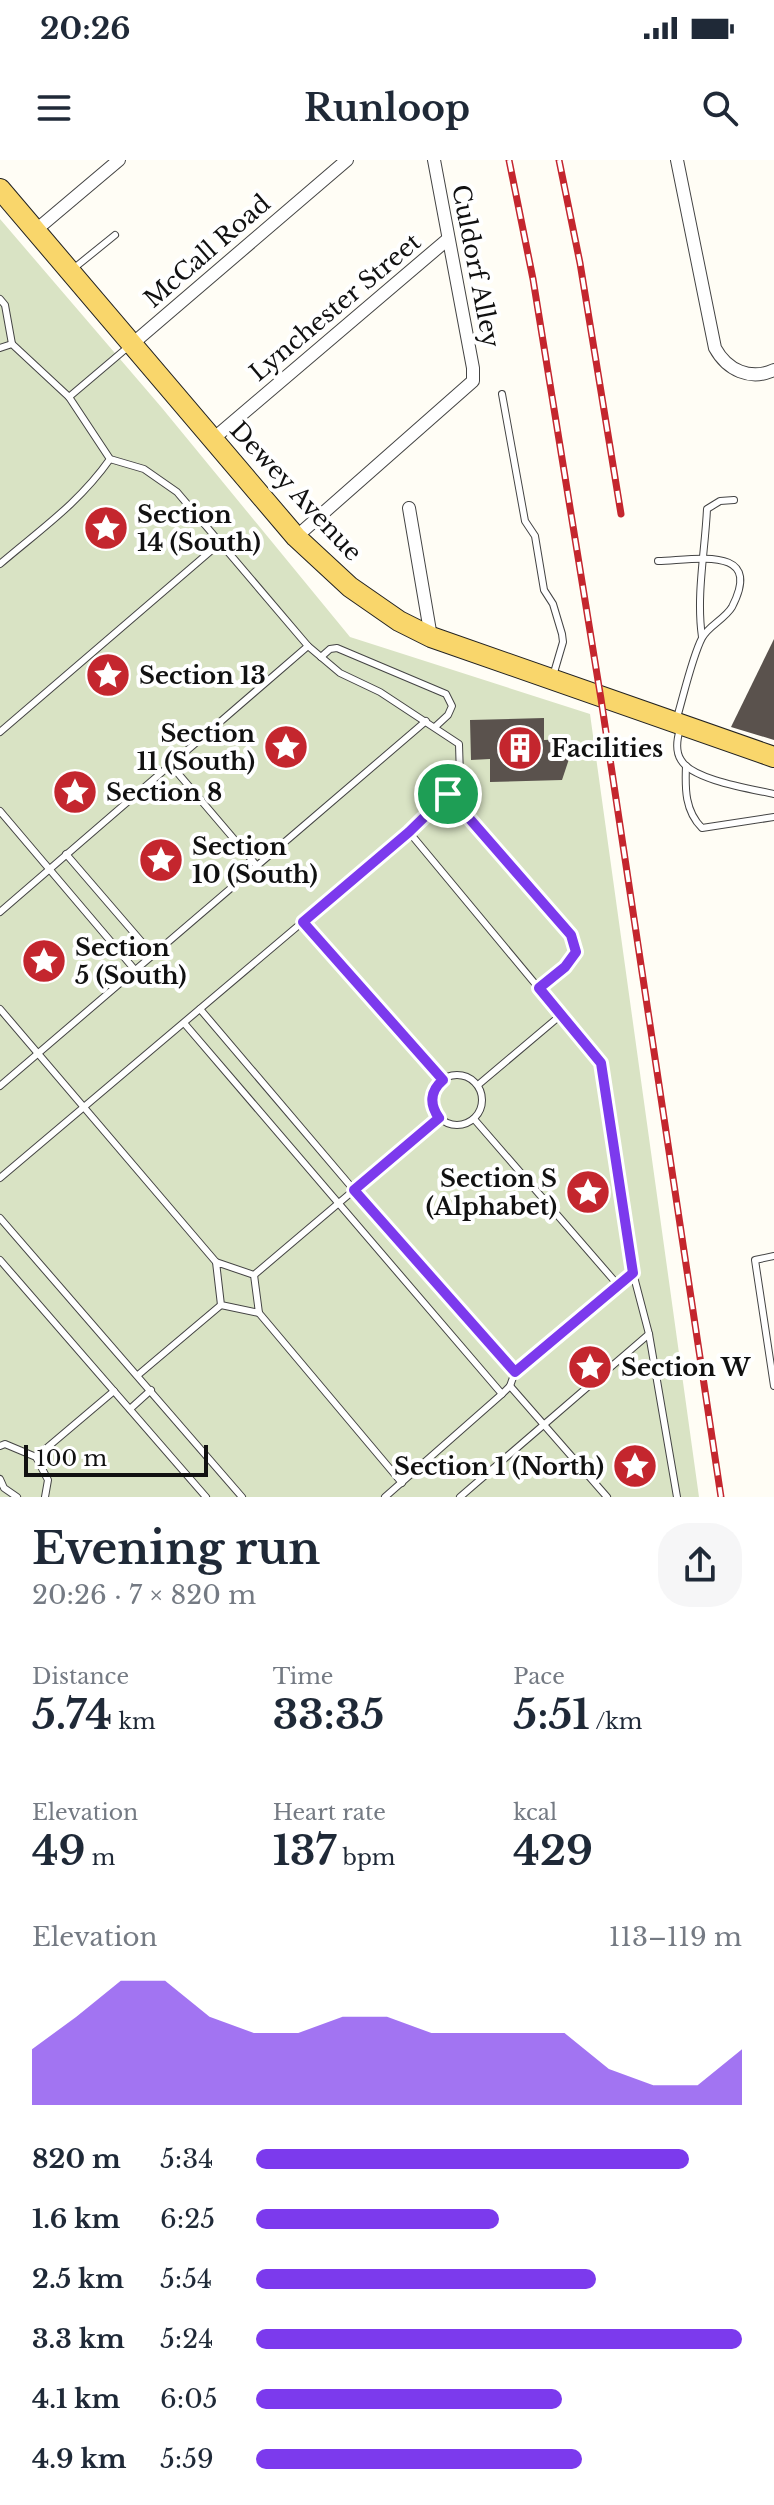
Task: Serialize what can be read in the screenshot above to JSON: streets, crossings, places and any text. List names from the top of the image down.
{
  "streets": {
    "main road": ["Dewey Avenue"],
    "street": ["McCall Road", "Culdorf Alley", "Lynchester Street"]
  },
  "crossings": [
    ["McCall Road", "Dewey Avenue"],
    ["Culdorf Alley", "Lynchester Street"],
    ["Culdorf Alley", "Dewey Avenue"],
    ["Lynchester Street", "Dewey Avenue"]
  ],
  "places": {
    "place": [
      "Section 14 (South)",
      "Section 13",
      "Section 11 (South)",
      "Section 8",
      "Section 10 (South)",
      "Section 5 (South)",
      "Section S (Alphabet)",
      "Section W",
      "Section 1 (North)"
    ],
    "building": ["Facilities"]
  },
  "scale_bar": "100 m",
  "page": {
    "status": "20:26",
    "header": "Runloop",
    "scale": "100 m",
    "heading": ["Evening run", "20:26 · 7 × 820 m"],
    "stats": [
      ["Distance", "5.74 km"],
      ["Time", "33:35"],
      ["Pace", "5:51 /km"],
      ["Elevation", "49 m"],
      ["Heart rate", "137 bpm"],
      ["kcal", "429"]
    ],
    "chart": ["Elevation", "113–119 m"],
    "list": [
      {
        "name": "820 m",
        "note": "5:34"
      },
      {
        "name": "1.6 km",
        "note": "6:25"
      },
      {
        "name": "2.5 km",
        "note": "5:54"
      },
      {
        "name": "3.3 km",
        "note": "5:24"
      },
      {
        "name": "4.1 km",
        "note": "6:05"
      },
      {
        "name": "4.9 km",
        "note": "5:59"
      }
    ]
  }
}
